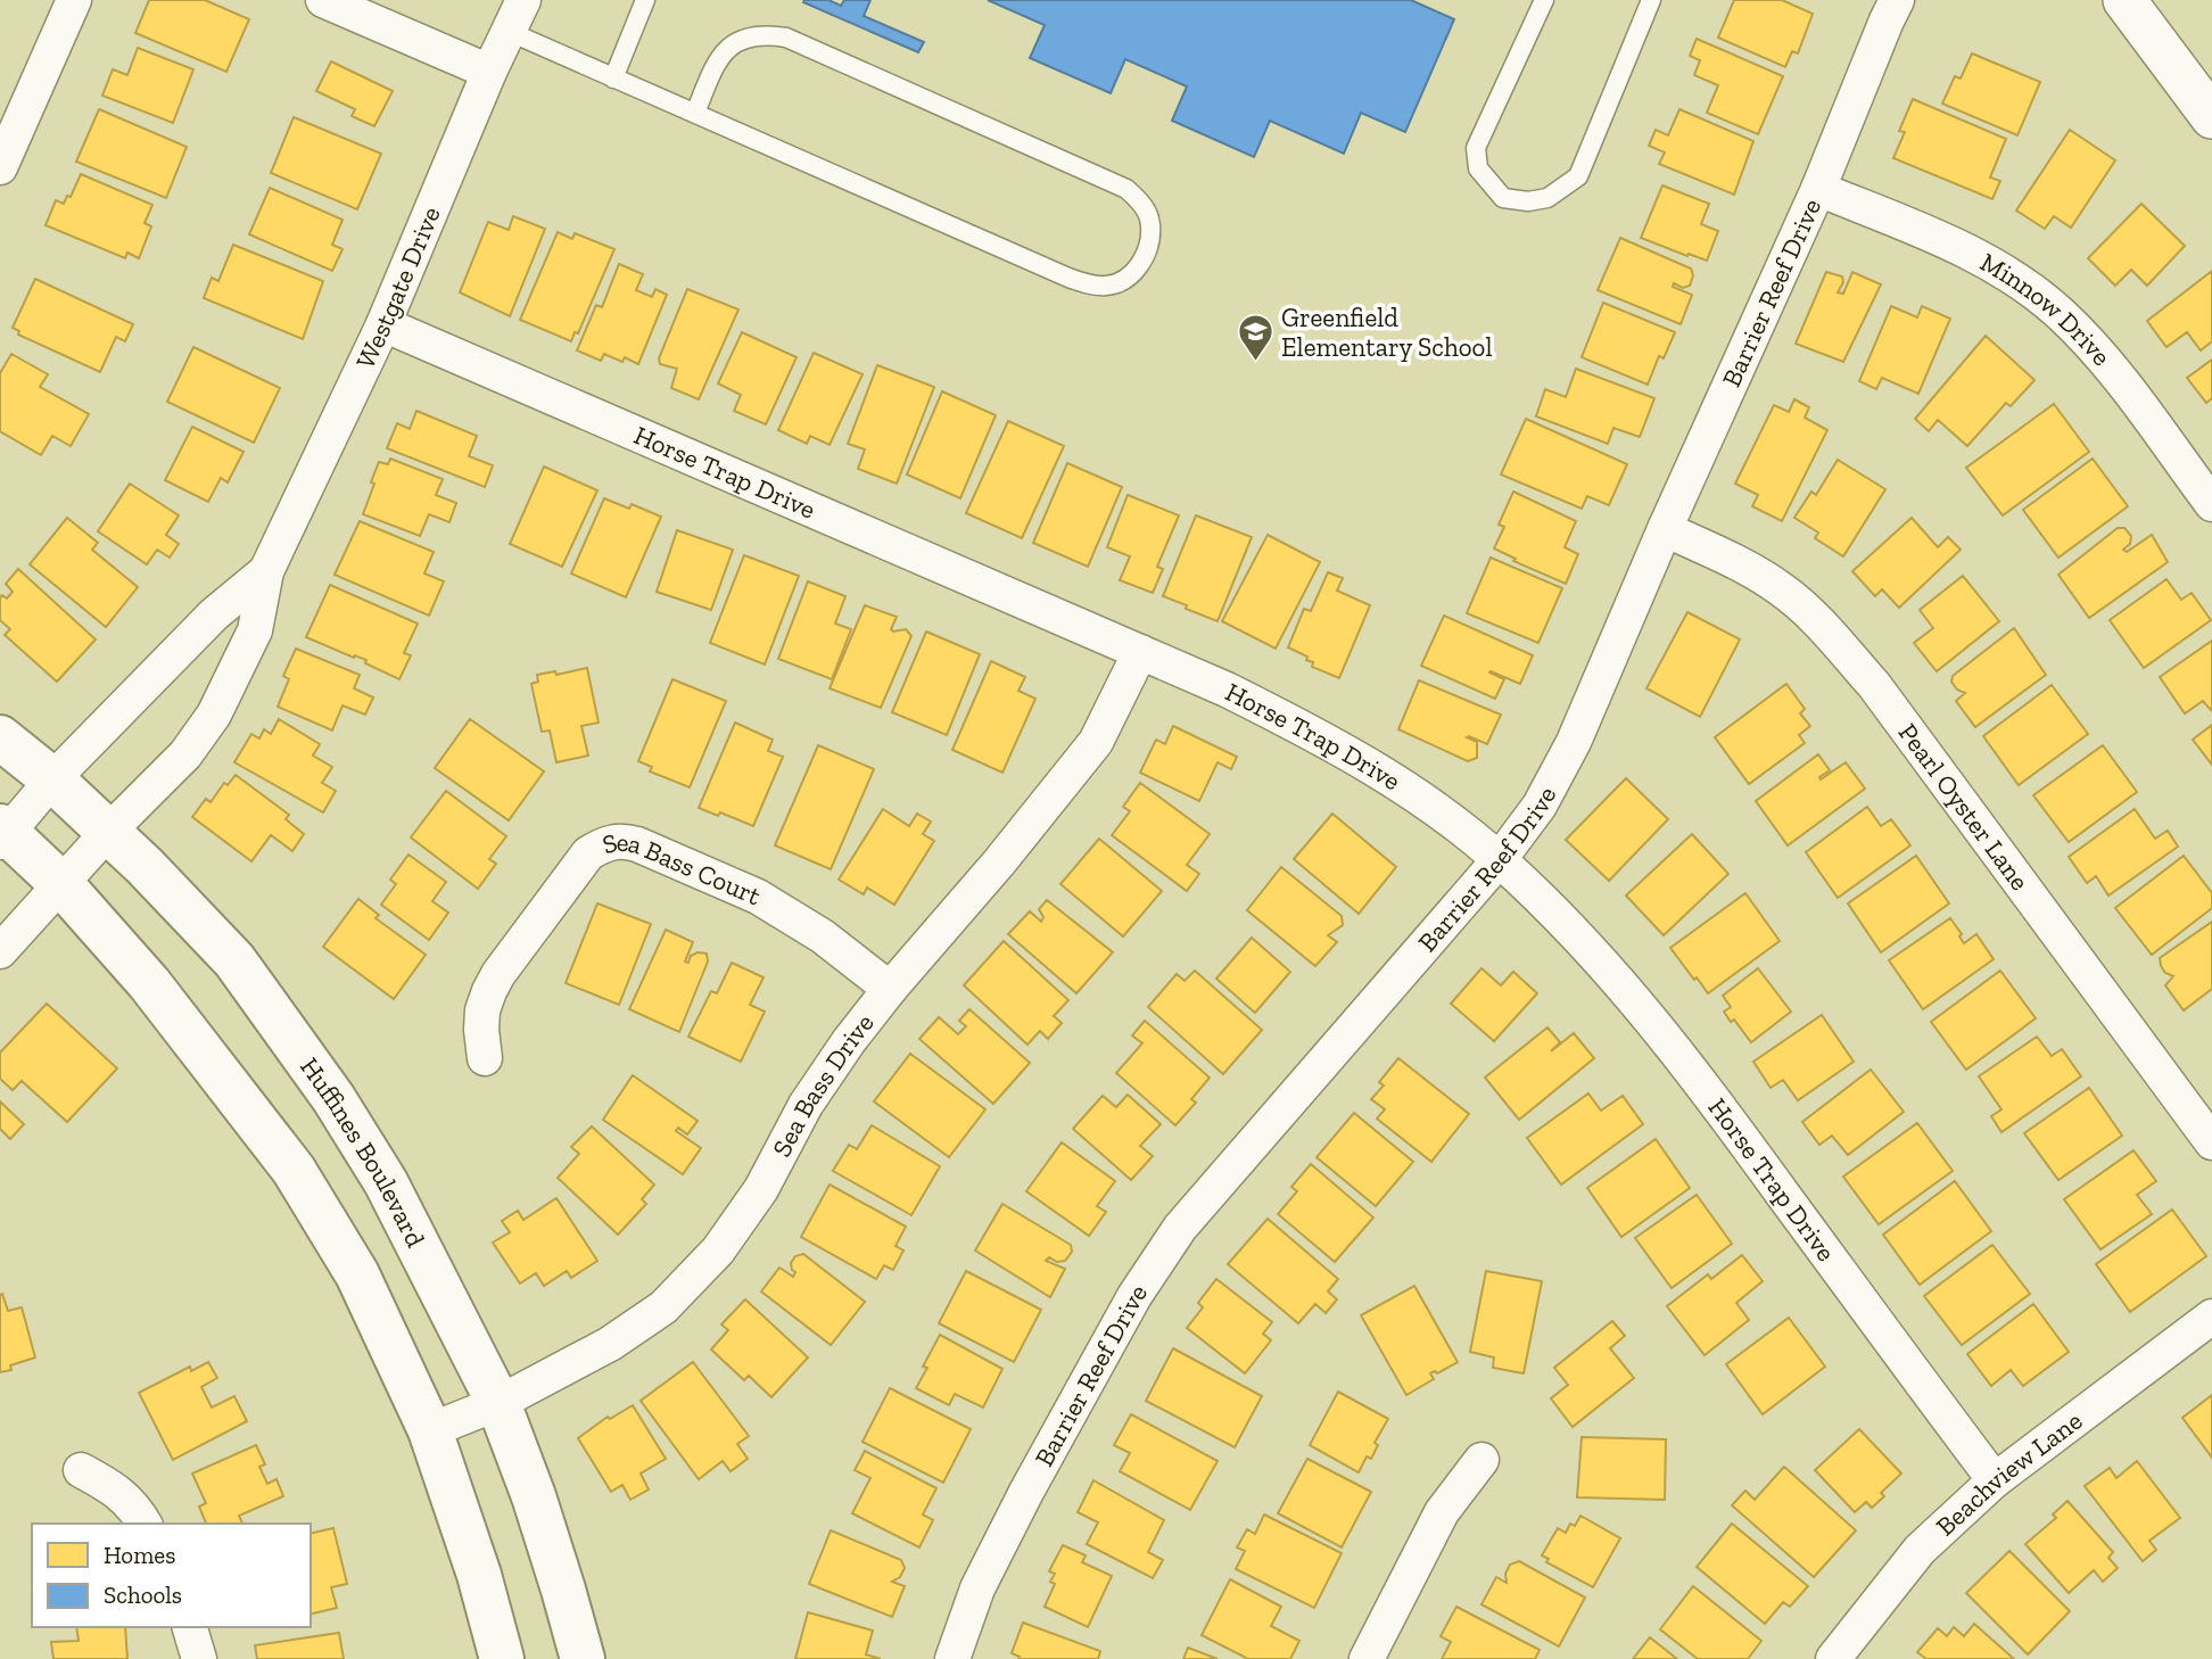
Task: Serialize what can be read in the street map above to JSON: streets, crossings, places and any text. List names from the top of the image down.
{
  "streets": {
    "main road": ["Huffines Boulevard"],
    "street": [
      "Westgate Drive",
      "Barrier Reef Drive",
      "Minnow Drive",
      "Horse Trap Drive",
      "Pearl Oyster Lane",
      "Sea Bass Court",
      "Sea Bass Drive",
      "Beachview Lane"
    ]
  },
  "crossings": [
    ["Westgate Drive", "Horse Trap Drive"],
    ["Westgate Drive", "Huffines Boulevard"],
    ["Barrier Reef Drive", "Minnow Drive"],
    ["Barrier Reef Drive", "Horse Trap Drive"],
    ["Barrier Reef Drive", "Pearl Oyster Lane"],
    ["Horse Trap Drive", "Sea Bass Drive"],
    ["Horse Trap Drive", "Beachview Lane"],
    ["Sea Bass Court", "Sea Bass Drive"],
    ["Sea Bass Drive", "Huffines Boulevard"]
  ],
  "places": {
    "school or university": ["Greenfield Elementary School"]
  },
  "legend": ["Homes", "Schools"]
}
